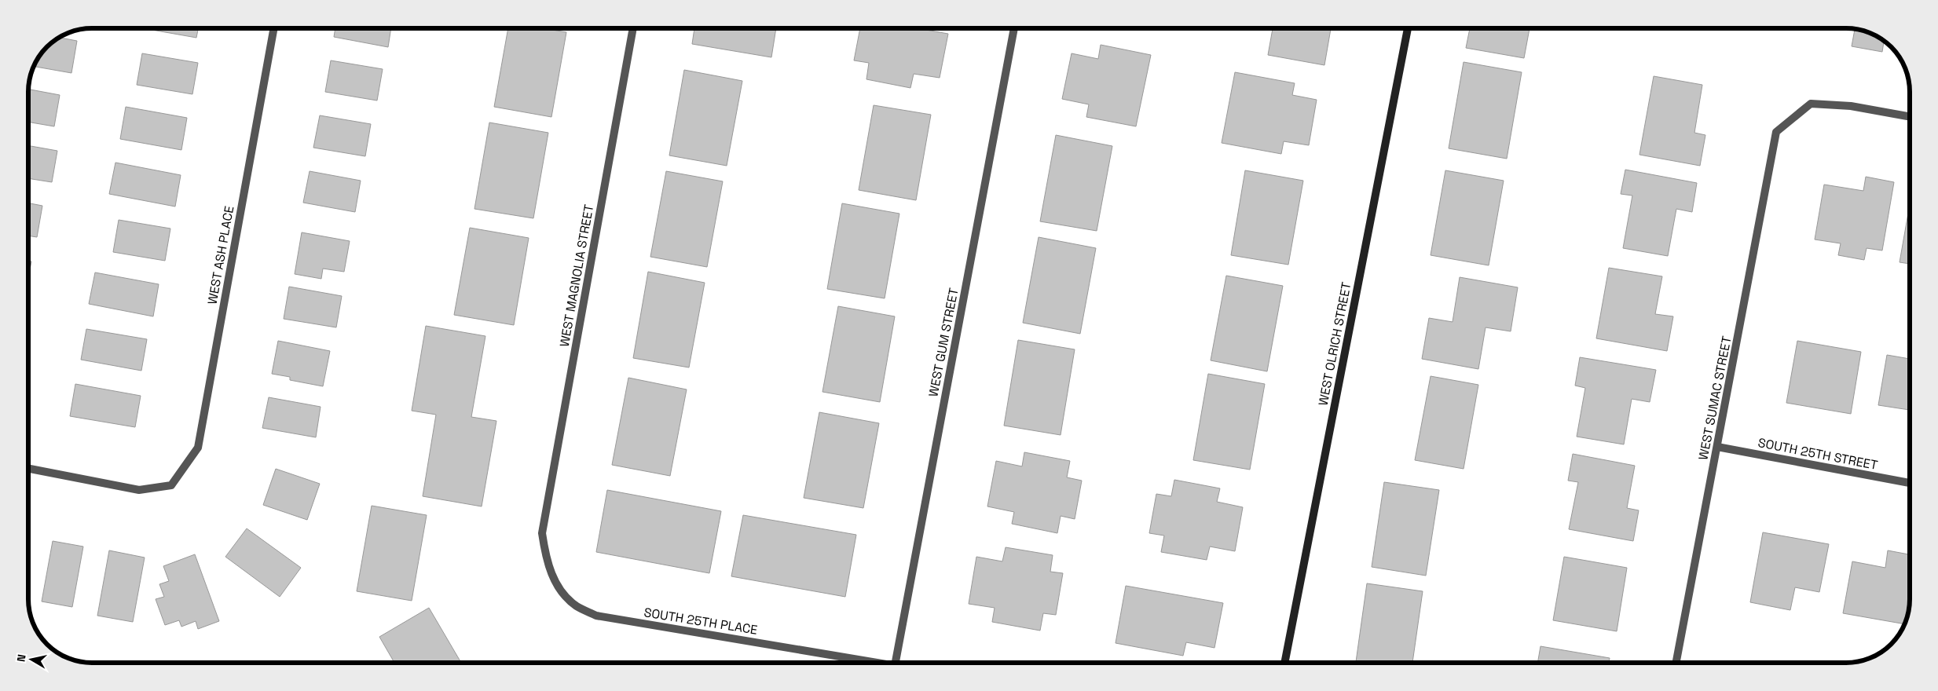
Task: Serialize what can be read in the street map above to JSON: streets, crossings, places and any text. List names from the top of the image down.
{
  "streets": {
    "street": [
      "WEST ASH PLACE",
      "WEST MAGNOLIA STREET",
      "WEST GUM STREET",
      "WEST OLRICH STREET",
      "WEST SUMAC STREET",
      "SOUTH 25TH STREET",
      "SOUTH 25TH PLACE"
    ]
  },
  "crossings": [
    ["WEST MAGNOLIA STREET", "SOUTH 25TH PLACE"],
    ["WEST SUMAC STREET", "SOUTH 25TH STREET"]
  ],
  "north": "left"
}
